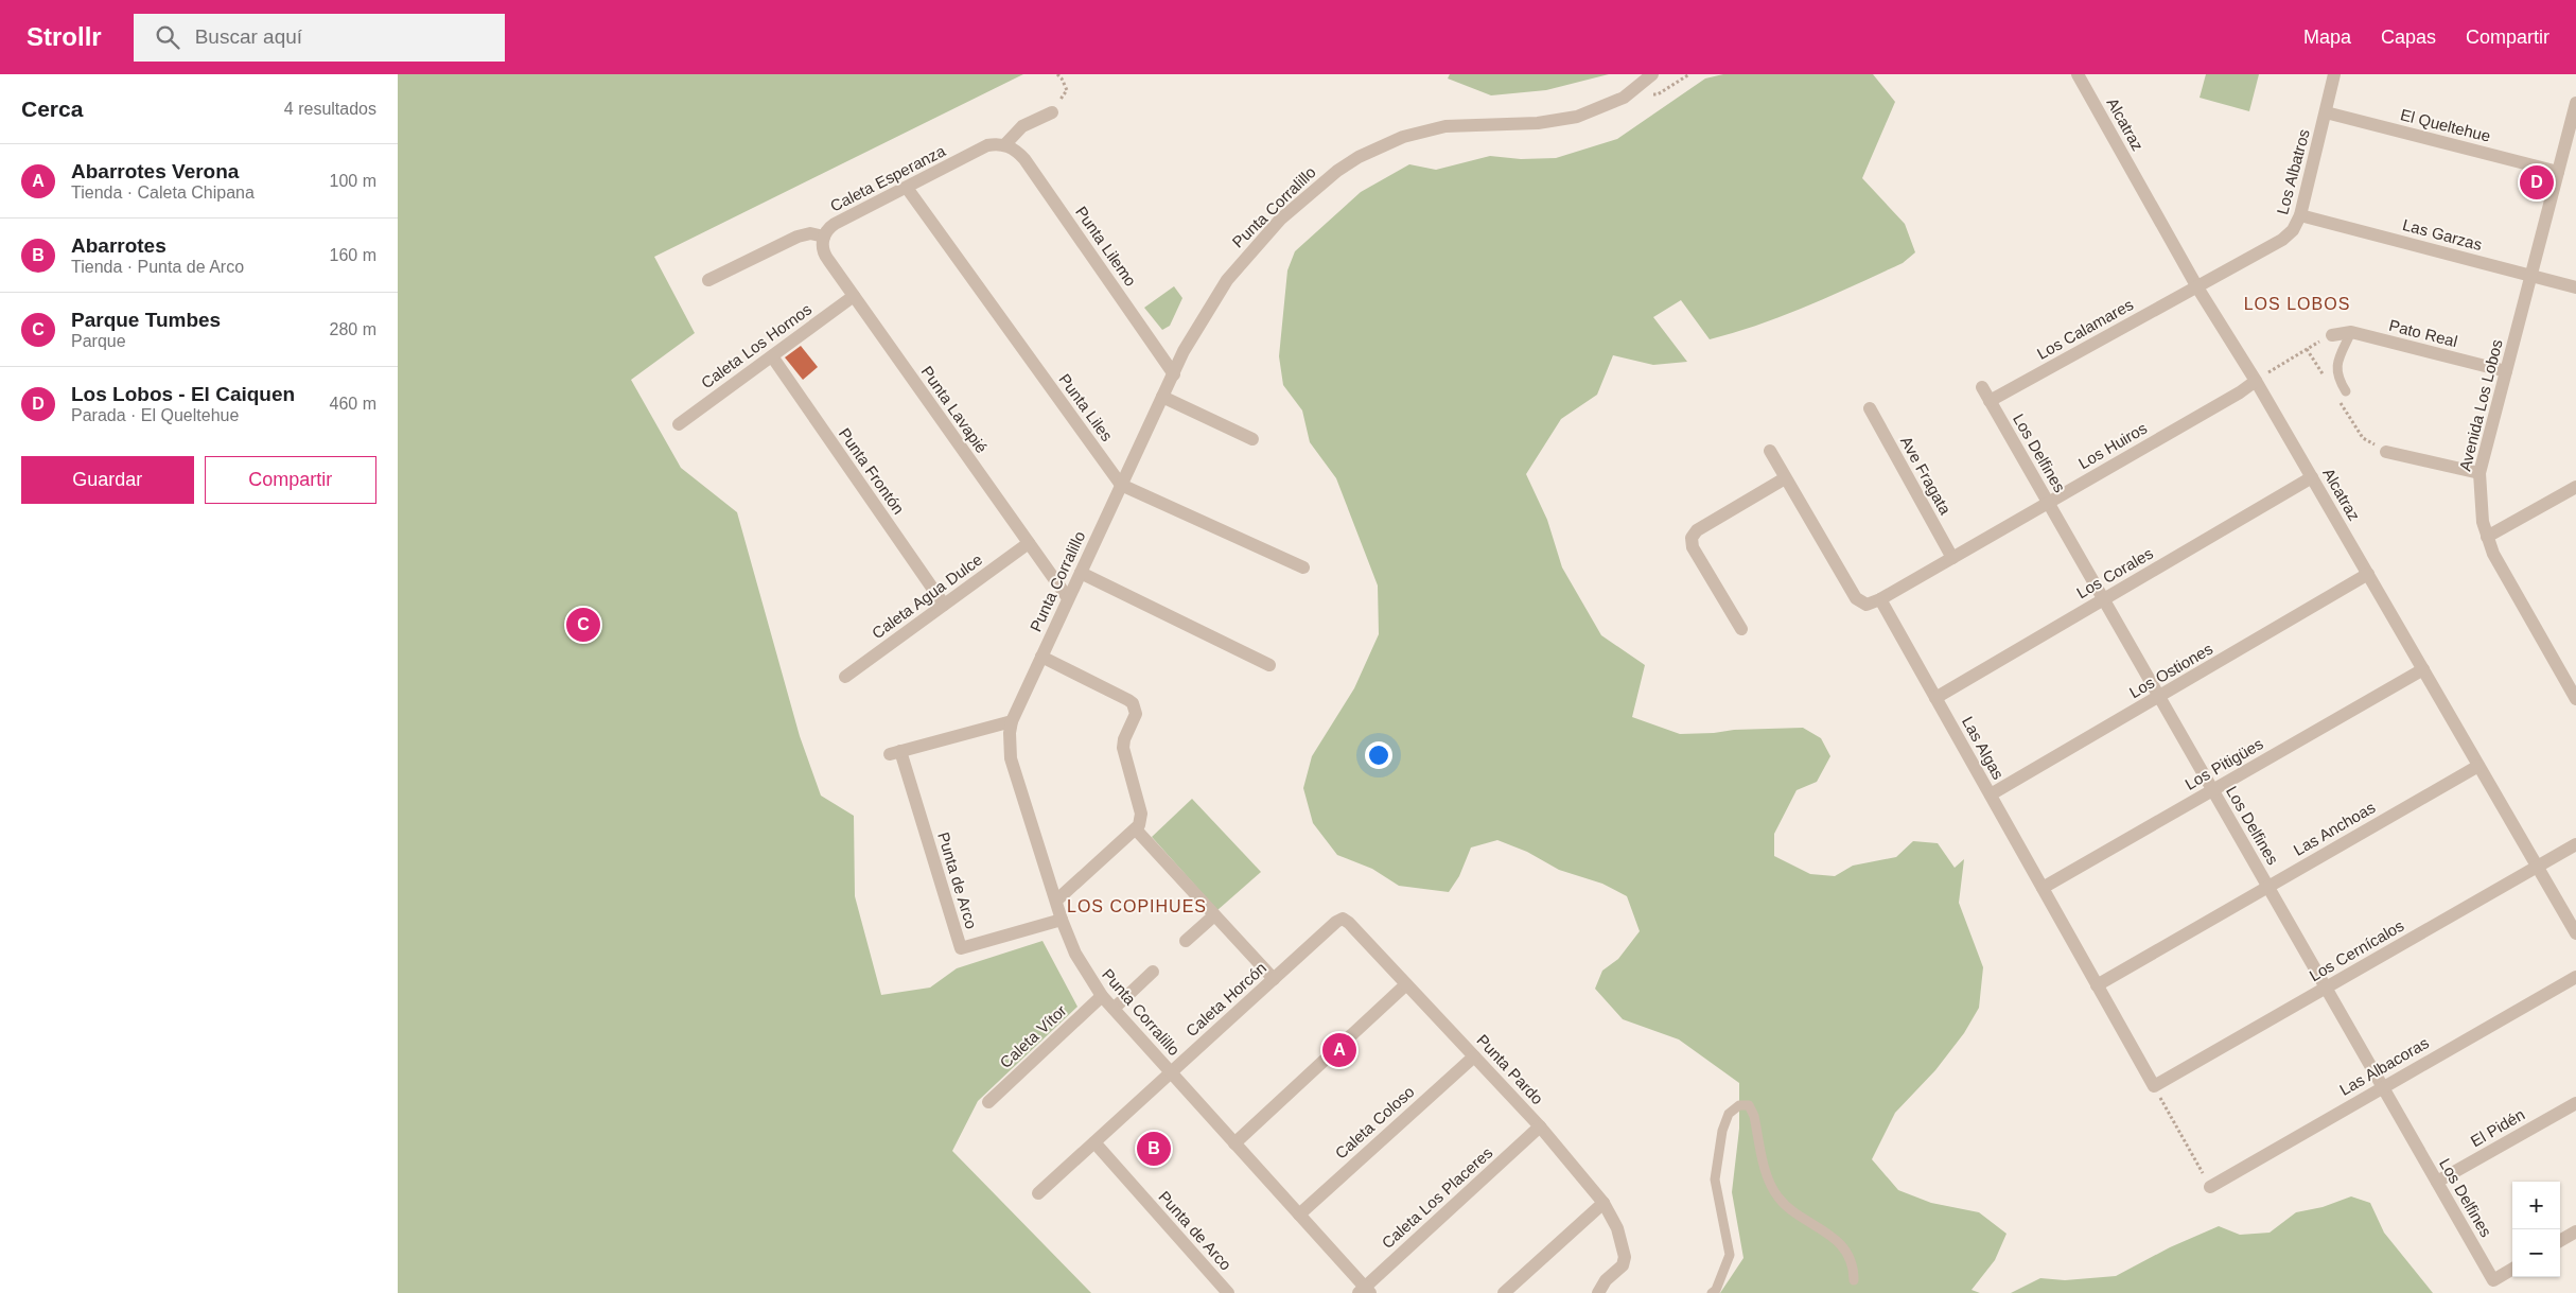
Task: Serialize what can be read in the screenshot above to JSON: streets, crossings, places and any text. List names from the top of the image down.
{
  "streets": {
    "street": [
      "Alcatraz",
      "El Queltehue",
      "Los Albatros",
      "Caleta Esperanza",
      "Punta Corralillo",
      "Las Garzas",
      "Punta Lilemo",
      "Los Calamares",
      "Pato Real",
      "Caleta Los Hornos",
      "Avenida Los Lobos",
      "Punta Liles",
      "Punta Lavapié",
      "Los Huiros",
      "Los Delfines",
      "Punta Frontón",
      "Ave Fragata",
      "Los Corales",
      "Caleta Agua Dulce",
      "Los Ostiones",
      "Las Algas",
      "Los Pitigües",
      "Las Anchoas",
      "Punta de Arco",
      "Los Cernícalos",
      "Caleta Horcón",
      "Caleta Vítor",
      "Las Albacoras",
      "Punta Pardo",
      "Caleta Coloso",
      "El Pidén",
      "Caleta Los Placeres"
    ]
  },
  "crossings": [
    ["Alcatraz", "Los Albatros"],
    ["Alcatraz", "Los Calamares"],
    ["Alcatraz", "Los Huiros"],
    ["Alcatraz", "Los Corales"],
    ["Alcatraz", "Los Ostiones"],
    ["Alcatraz", "Los Pitigües"],
    ["Alcatraz", "Las Anchoas"],
    ["Alcatraz", "Los Cernícalos"],
    ["El Queltehue", "Los Albatros"],
    ["El Queltehue", "Avenida Los Lobos"],
    ["Los Albatros", "Las Garzas"],
    ["Los Albatros", "Los Calamares"],
    ["Caleta Esperanza", "Punta Lilemo"],
    ["Caleta Esperanza", "Punta Liles"],
    ["Caleta Esperanza", "Punta Lavapié"],
    ["Punta Corralillo", "Punta Lilemo"],
    ["Punta Corralillo", "Punta Liles"],
    ["Punta Corralillo", "Punta Lavapié"],
    ["Punta Corralillo", "Punta de Arco"],
    ["Punta Corralillo", "Caleta Horcón"],
    ["Punta Corralillo", "Caleta Vítor"],
    ["Punta Corralillo", "Caleta Coloso"],
    ["Punta Corralillo", "Caleta Los Placeres"],
    ["Las Garzas", "Avenida Los Lobos"],
    ["Los Calamares", "Los Delfines"],
    ["Pato Real", "Avenida Los Lobos"],
    ["Caleta Los Hornos", "Punta Lavapié"],
    ["Caleta Los Hornos", "Punta Frontón"],
    ["Punta Lavapié", "Caleta Agua Dulce"],
    ["Los Huiros", "Los Delfines"],
    ["Los Huiros", "Ave Fragata"],
    ["Los Huiros", "Las Algas"],
    ["Los Delfines", "Los Corales"],
    ["Los Delfines", "Los Ostiones"],
    ["Los Delfines", "Los Pitigües"],
    ["Los Delfines", "Las Anchoas"],
    ["Los Delfines", "Los Cernícalos"],
    ["Los Delfines", "Las Albacoras"],
    ["Los Delfines", "El Pidén"],
    ["Punta Frontón", "Caleta Agua Dulce"],
    ["Los Corales", "Las Algas"],
    ["Los Ostiones", "Las Algas"],
    ["Las Algas", "Los Pitigües"],
    ["Las Algas", "Las Anchoas"],
    ["Las Algas", "Los Cernícalos"],
    ["Punta de Arco", "Caleta Horcón"],
    ["Caleta Horcón", "Punta Pardo"],
    ["Punta Pardo", "Caleta Coloso"],
    ["Punta Pardo", "Caleta Los Placeres"]
  ],
  "districts": ["LOS LOBOS", "LOS COPIHUES"],
  "page": {
    "header": "Strollr",
    "search": "Buscar aquí",
    "nav": ["Mapa", "Capas", "Compartir"],
    "heading": ["Cerca", "4 resultados"],
    "list": [
      {
        "mark": "A",
        "name": "Abarrotes Verona",
        "note": "Tienda · Caleta Chipana",
        "value": "100 m"
      },
      {
        "mark": "B",
        "name": "Abarrotes",
        "note": "Tienda · Punta de Arco",
        "value": "160 m"
      },
      {
        "mark": "C",
        "name": "Parque Tumbes",
        "note": "Parque",
        "value": "280 m"
      },
      {
        "mark": "D",
        "name": "Los Lobos - El Caiquen",
        "note": "Parada · El Queltehue",
        "value": "460 m"
      }
    ],
    "pins": [
      "D",
      "C",
      "A",
      "B"
    ],
    "buttons": ["Guardar", "Compartir"],
    "map_buttons": ["+", "−"]
  }
}
